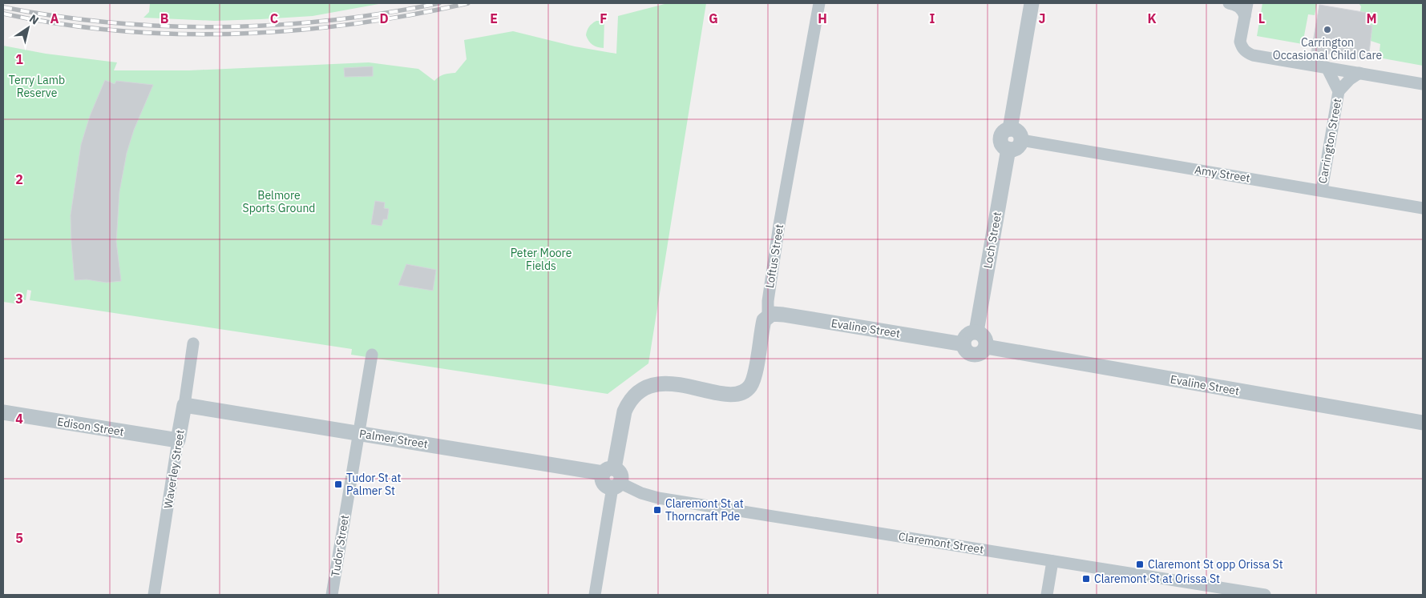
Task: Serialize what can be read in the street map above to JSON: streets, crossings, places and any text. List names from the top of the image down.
{
  "streets": {
    "street": [
      "Carrington Street",
      "Amy Street",
      "Loch Street",
      "Loftus Street",
      "Evaline Street",
      "Edison Street",
      "Palmer Street",
      "Waverley Street",
      "Claremont Street",
      "Tudor Street"
    ]
  },
  "crossings": [
    ["Carrington Street", "Amy Street"],
    ["Amy Street", "Loch Street"],
    ["Loch Street", "Evaline Street"],
    ["Loftus Street", "Evaline Street"],
    ["Loftus Street", "Palmer Street"],
    ["Edison Street", "Waverley Street"],
    ["Palmer Street", "Waverley Street"],
    ["Palmer Street", "Tudor Street"]
  ],
  "parks": ["Terry Lamb Reserve", "Belmore Sports Ground", "Peter Moore Fields"],
  "places": {
    "other": ["Carrington Occasional Child Care"],
    "transit": [
      "Tudor St at Palmer St",
      "Claremont St at Thorncraft Pde",
      "Claremont St opp Orissa St",
      "Claremont St at Orissa St"
    ]
  },
  "north": "top right",
  "grid": {
    "columns": [
      "A",
      "B",
      "C",
      "D",
      "E",
      "F",
      "G",
      "H",
      "I",
      "J",
      "K",
      "L",
      "M"
    ],
    "rows": [
      "1",
      "2",
      "3",
      "4",
      "5"
    ]
  }
}
